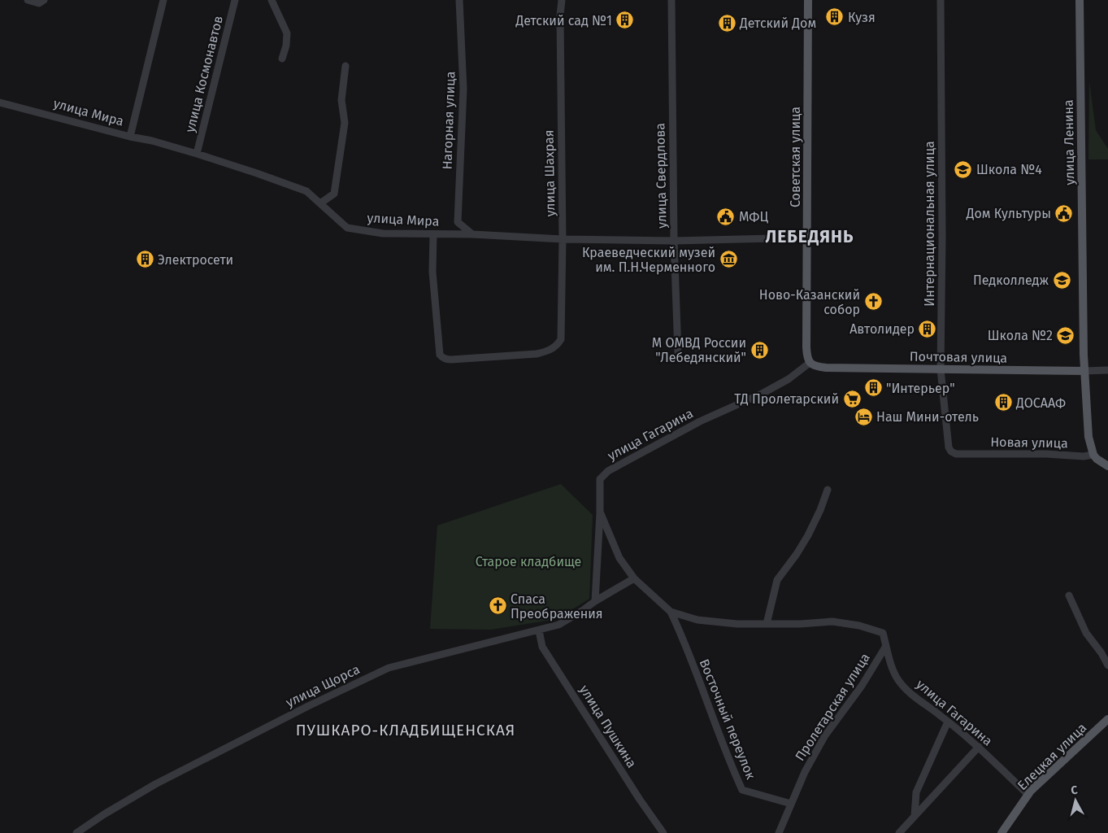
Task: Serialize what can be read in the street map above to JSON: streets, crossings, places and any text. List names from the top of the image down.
{
  "streets": {
    "main road": [
      "улица Ленина",
      "Советская улица",
      "Почтовая улица",
      "Елецкая улица"
    ],
    "street": [
      "улица Космонавтов",
      "улица Мира",
      "Нагорная улица",
      "улица Шахрая",
      "улица Свердлова",
      "Интернациональная улица",
      "улица Гагарина",
      "Новая улица",
      "улица Щорса",
      "Пролетарская улица",
      "Восточный переулок",
      "улица Пушкина"
    ]
  },
  "crossings": [
    ["улица Космонавтов", "улица Мира"],
    ["улица Мира", "Нагорная улица"],
    ["улица Мира", "Советская улица"],
    ["улица Мира", "улица Шахрая"],
    ["улица Мира", "улица Свердлова"],
    ["улица Ленина", "Почтовая улица"],
    ["улица Ленина", "Новая улица"],
    ["Советская улица", "Почтовая улица"],
    ["Советская улица", "улица Гагарина"],
    ["Интернациональная улица", "Почтовая улица"],
    ["Интернациональная улица", "Новая улица"],
    ["Почтовая улица", "улица Гагарина"],
    ["улица Гагарина", "улица Щорса"],
    ["улица Гагарина", "Пролетарская улица"],
    ["улица Гагарина", "Восточный переулок"],
    ["улица Гагарина", "Елецкая улица"],
    ["улица Щорса", "улица Пушкина"],
    ["Пролетарская улица", "Восточный переулок"]
  ],
  "districts": ["ЛЕБЕДЯНЬ", "ПУШКАРО-КЛАДБИЩЕНСКАЯ"],
  "parks": ["Старое кладбище"],
  "places": {
    "building": [
      "Кузя",
      "Детский сад №1",
      "Детский Дом",
      "Электросети",
      "Автолидер",
      "М ОМВД России \"Лебедянский\"",
      "\"Интерьер\"",
      "ДОСААФ"
    ],
    "school or university": ["Школа №4", "Педколледж", "Школа №2"],
    "public building": ["Дом Культуры", "МФЦ"],
    "museum": ["Краеведческий музей им. П.Н.Черменного"],
    "church": ["Ново-Казанский собор", "Спаса Преображения"],
    "supermarket": ["ТД Пролетарский"],
    "hotel": ["Наш Мини-отель"]
  },
  "north": "top"
}
